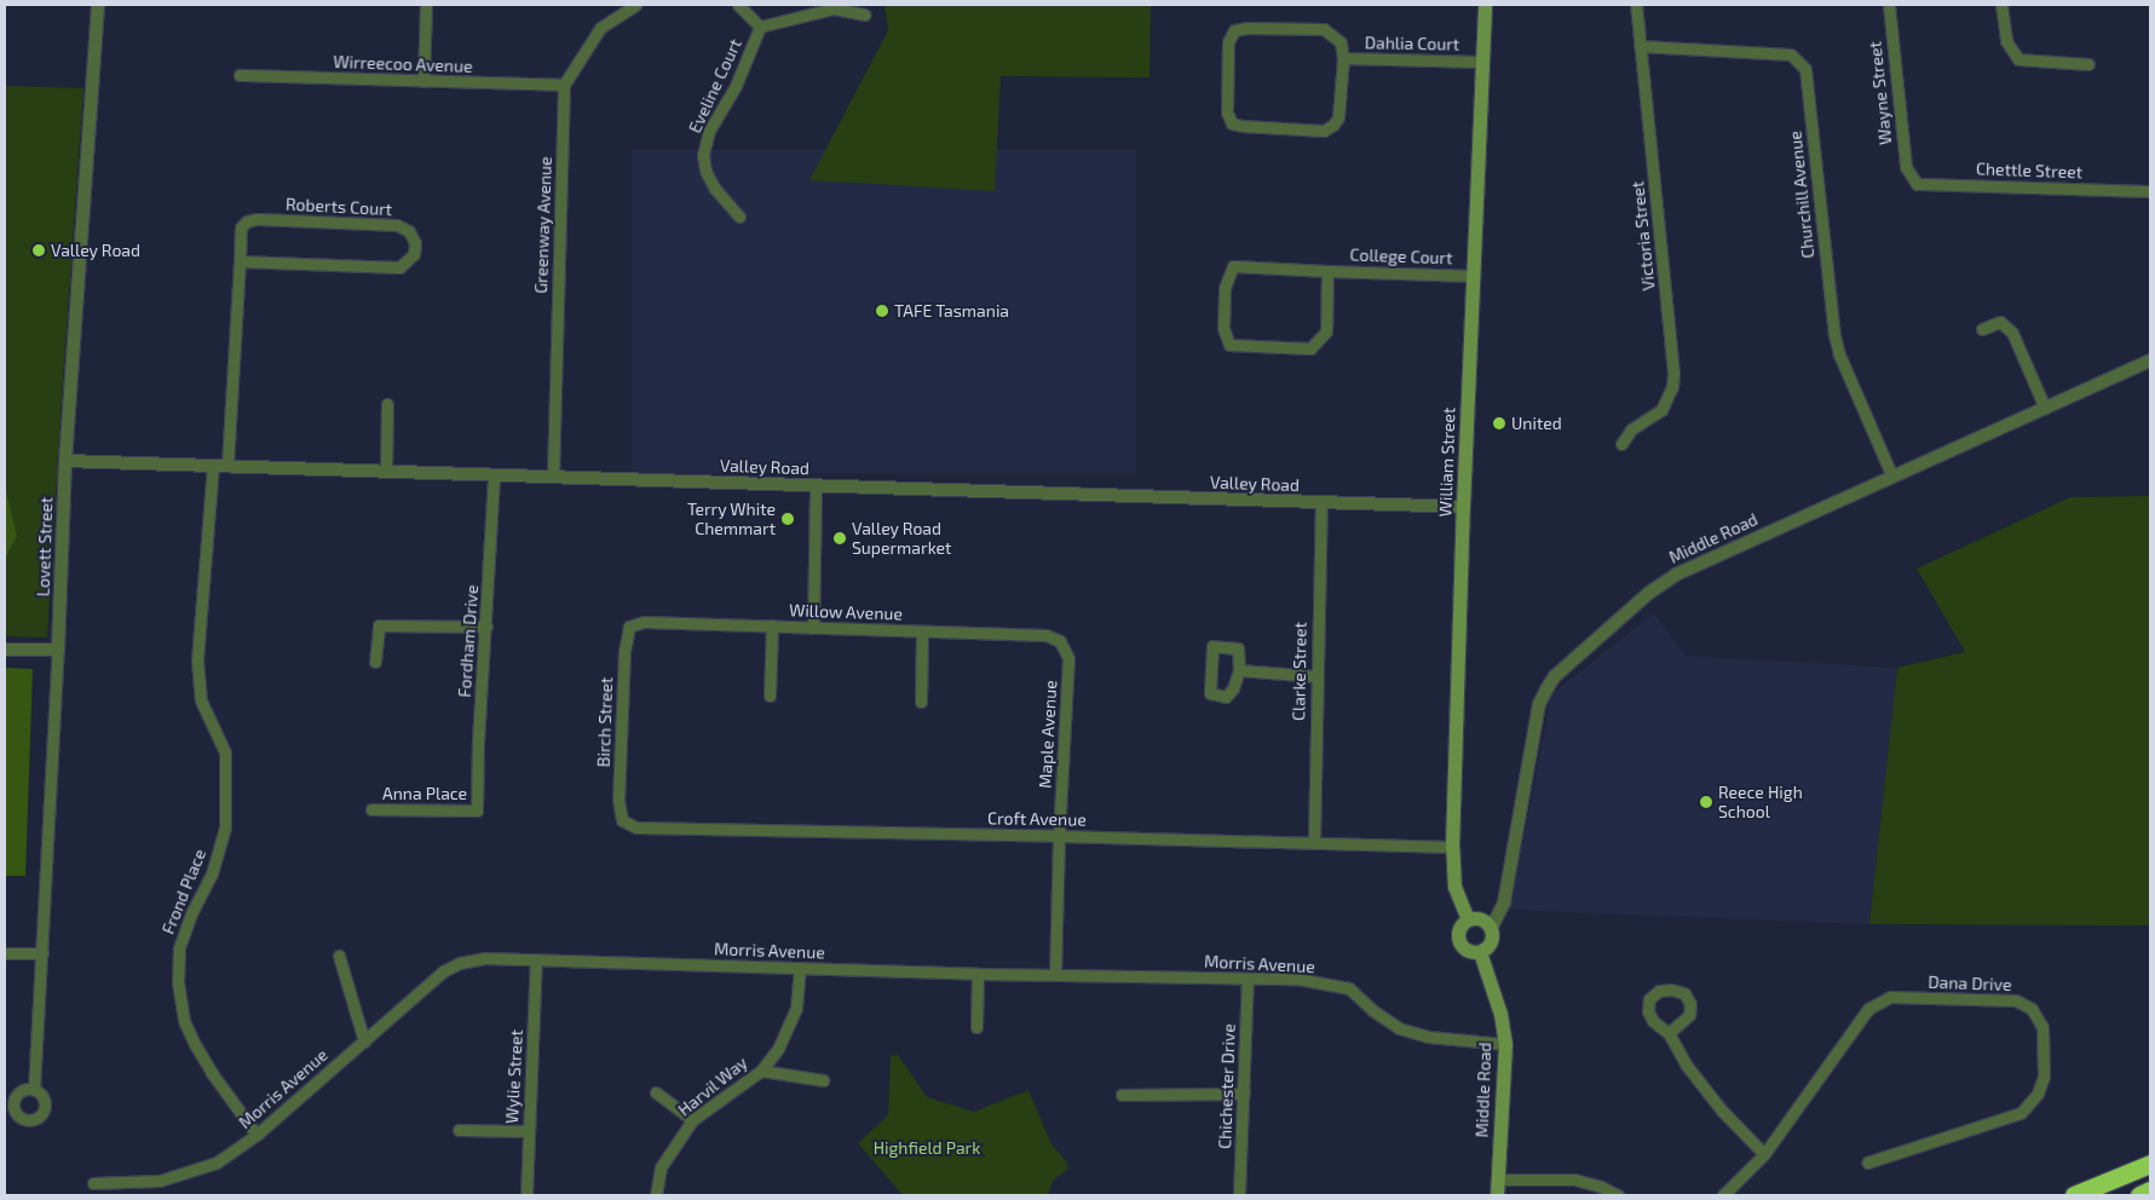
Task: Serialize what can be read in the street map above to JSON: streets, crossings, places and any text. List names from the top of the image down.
{
  "streets": {
    "main road": ["William Street", "Middle Road"],
    "street": [
      "Dahlia Court",
      "Wirreecoo Avenue",
      "Eveline Court",
      "Wayne Street",
      "Chettle Street",
      "Churchill Avenue",
      "Roberts Court",
      "Greenway Avenue",
      "Victoria Street",
      "College Court",
      "Valley Road",
      "Lovett Street",
      "Willow Avenue",
      "Fordham Drive",
      "Clarke Street",
      "Birch Street",
      "Maple Avenue",
      "Anna Place",
      "Croft Avenue",
      "Frond Place",
      "Morris Avenue",
      "Dana Drive",
      "Wylie Street",
      "Harvil Way",
      "Chichester Drive"
    ]
  },
  "crossings": [
    ["Dahlia Court", "William Street"],
    ["Wirreecoo Avenue", "Greenway Avenue"],
    ["Wayne Street", "Chettle Street"],
    ["Churchill Avenue", "Victoria Street"],
    ["Churchill Avenue", "Middle Road"],
    ["Roberts Court", "Valley Road"],
    ["Greenway Avenue", "Valley Road"],
    ["College Court", "William Street"],
    ["William Street", "Valley Road"],
    ["William Street", "Middle Road"],
    ["William Street", "Croft Avenue"],
    ["Valley Road", "Lovett Street"],
    ["Valley Road", "Fordham Drive"],
    ["Valley Road", "Clarke Street"],
    ["Valley Road", "Frond Place"],
    ["Middle Road", "Morris Avenue"],
    ["Willow Avenue", "Birch Street"],
    ["Willow Avenue", "Maple Avenue"],
    ["Fordham Drive", "Anna Place"],
    ["Clarke Street", "Croft Avenue"],
    ["Birch Street", "Croft Avenue"],
    ["Maple Avenue", "Croft Avenue"],
    ["Maple Avenue", "Morris Avenue"],
    ["Frond Place", "Morris Avenue"],
    ["Morris Avenue", "Wylie Street"],
    ["Morris Avenue", "Harvil Way"],
    ["Morris Avenue", "Chichester Drive"]
  ],
  "parks": ["Highfield Park"],
  "places": [
    "Valley Road",
    "TAFE Tasmania",
    "United",
    "Terry White Chemmart",
    "Valley Road Supermarket",
    "Reece High School"
  ]
}
